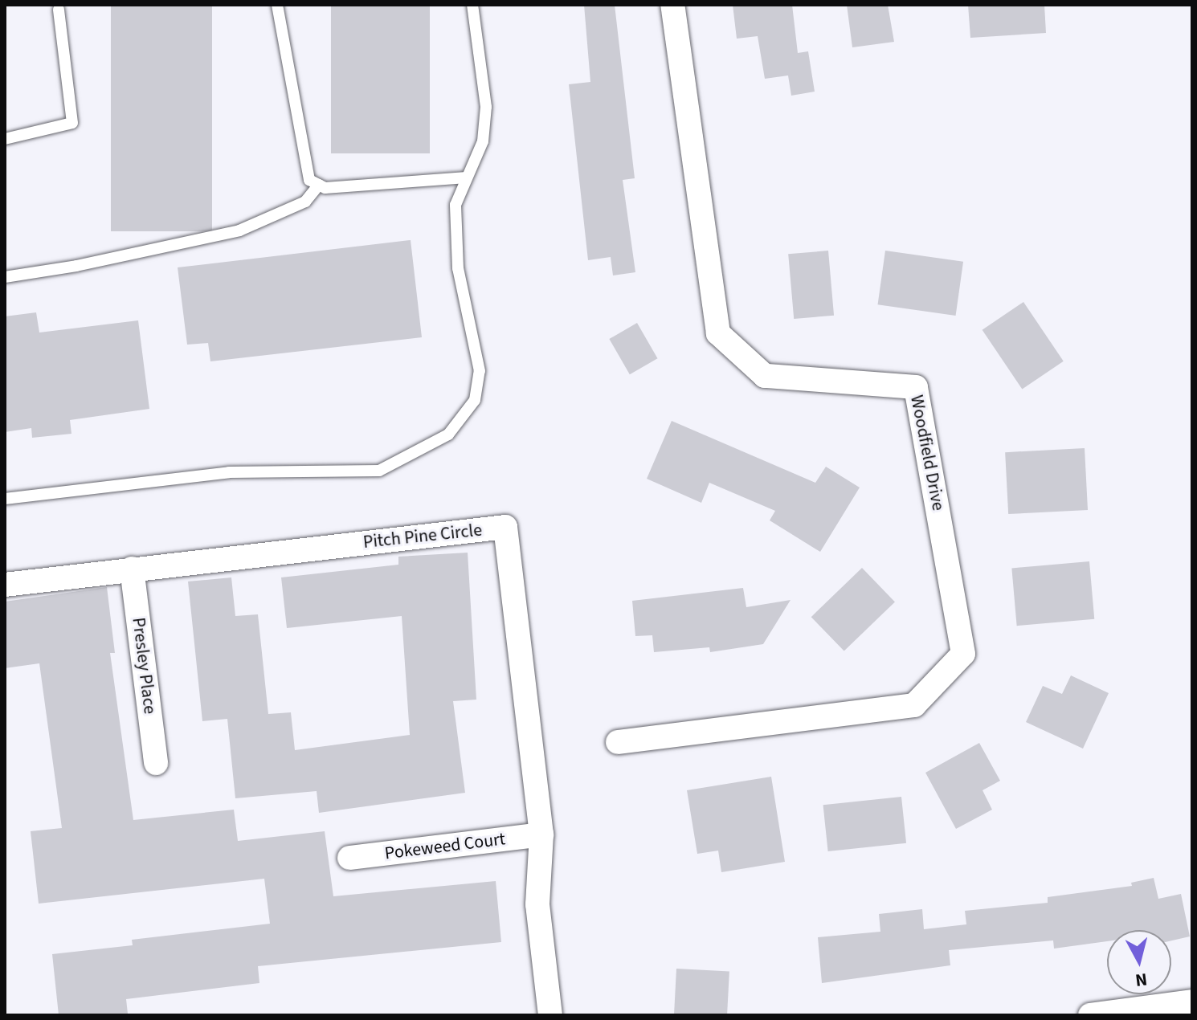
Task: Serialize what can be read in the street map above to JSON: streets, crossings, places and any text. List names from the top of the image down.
{
  "streets": {
    "street": [
      "Woodfield Drive",
      "Pitch Pine Circle",
      "Presley Place",
      "Pokeweed Court"
    ]
  },
  "crossings": [
    ["Pitch Pine Circle", "Presley Place"],
    ["Pitch Pine Circle", "Pokeweed Court"]
  ],
  "north": "bottom"
}
